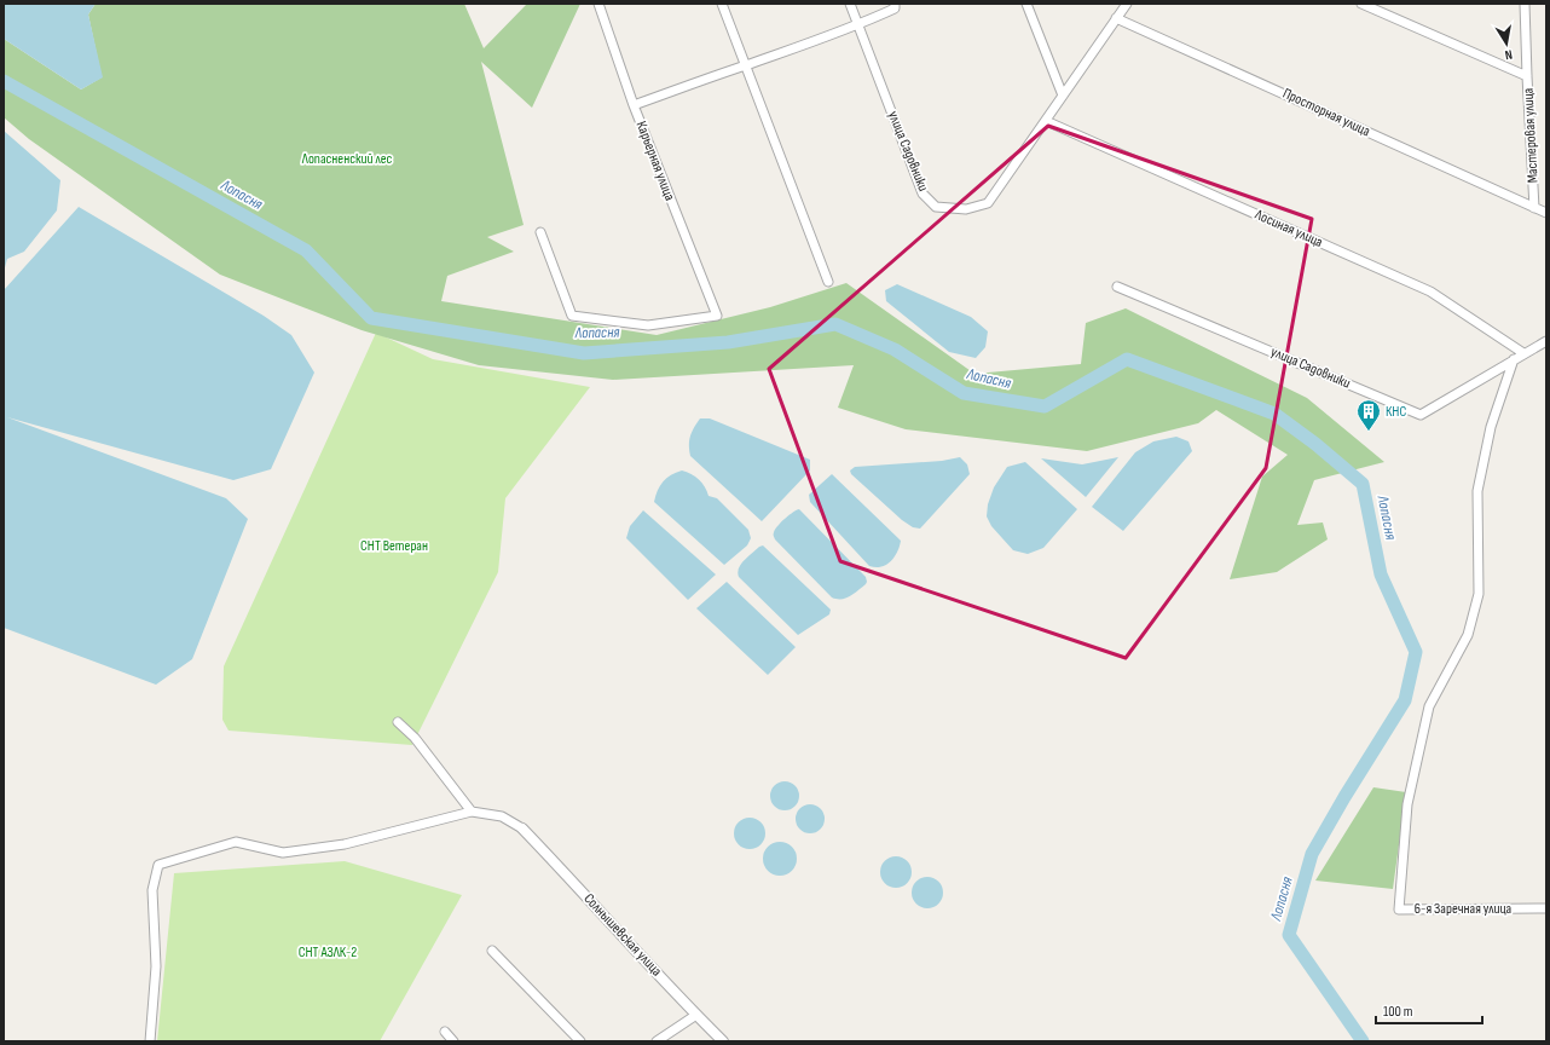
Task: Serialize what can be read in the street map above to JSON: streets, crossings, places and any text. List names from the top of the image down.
{
  "streets": {
    "street": [
      "Просторная улица",
      "Мастеровая улица",
      "улица Садовники",
      "Карьерная улица",
      "Лосиная улица",
      "6-я Заречная улица",
      "Солнышевская улица"
    ]
  },
  "crossings": [
    ["Просторная улица", "Мастеровая улица"],
    ["Просторная улица", "улица Садовники"],
    ["улица Садовники", "Лосиная улица"],
    ["улица Садовники", "6-я Заречная улица"]
  ],
  "water": ["Лопасня"],
  "parks": ["Лопасненский лес", "СНТ Ветеран", "СНТ АЗЛК-2"],
  "places": {
    "building": ["КНС"]
  },
  "scale_bar": "100 m",
  "north": "bottom"
}
